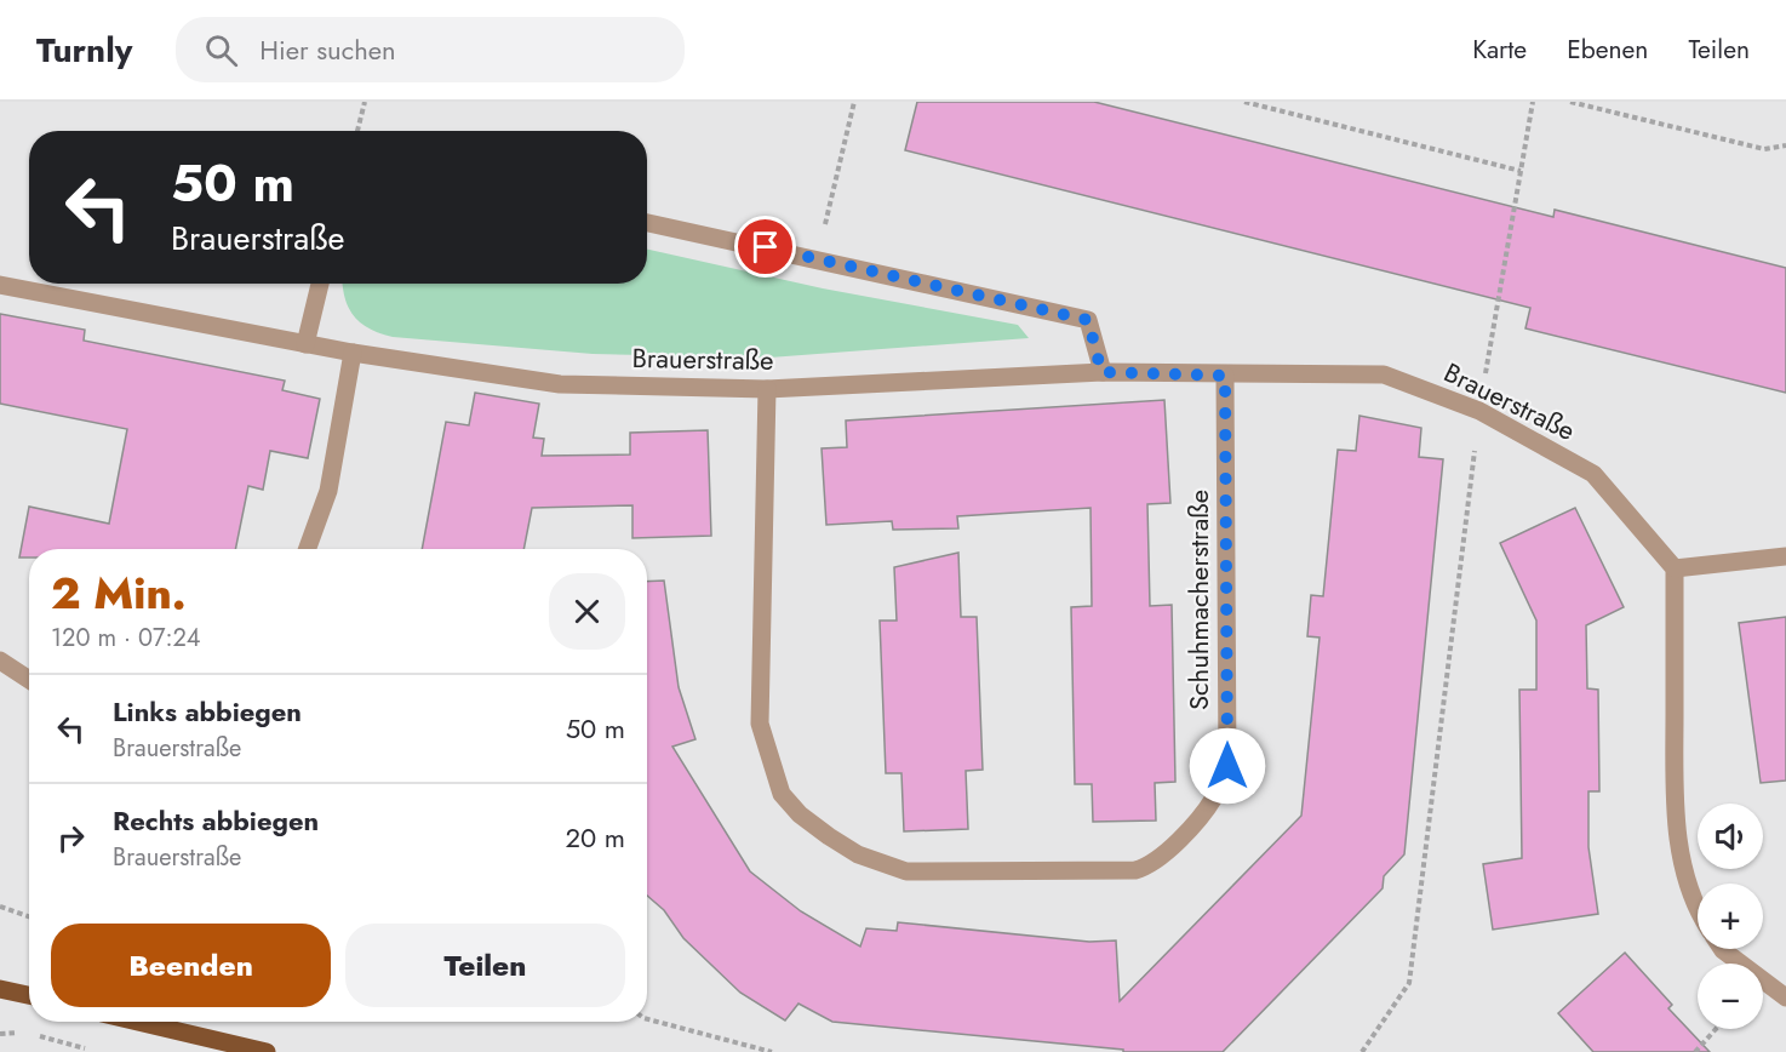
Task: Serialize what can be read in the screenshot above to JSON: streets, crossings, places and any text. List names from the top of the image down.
{
  "streets": {
    "street": ["Brauerstraße", "Schuhmacherstraße"]
  },
  "crossings": [
    ["Brauerstraße", "Schuhmacherstraße"]
  ],
  "page": {
    "header": "Turnly",
    "search": "Hier suchen",
    "nav": ["Karte", "Ebenen", "Teilen"],
    "turn": ["50 m", "Brauerstraße"],
    "heading": ["2 Min.", "120 m · 07:24"],
    "list": [
      {
        "name": "Links abbiegen",
        "note": "Brauerstraße",
        "value": "50 m"
      },
      {
        "name": "Rechts abbiegen",
        "note": "Brauerstraße",
        "value": "20 m"
      }
    ],
    "map_buttons": ["+", "−"],
    "buttons": ["Beenden", "Teilen"]
  }
}
